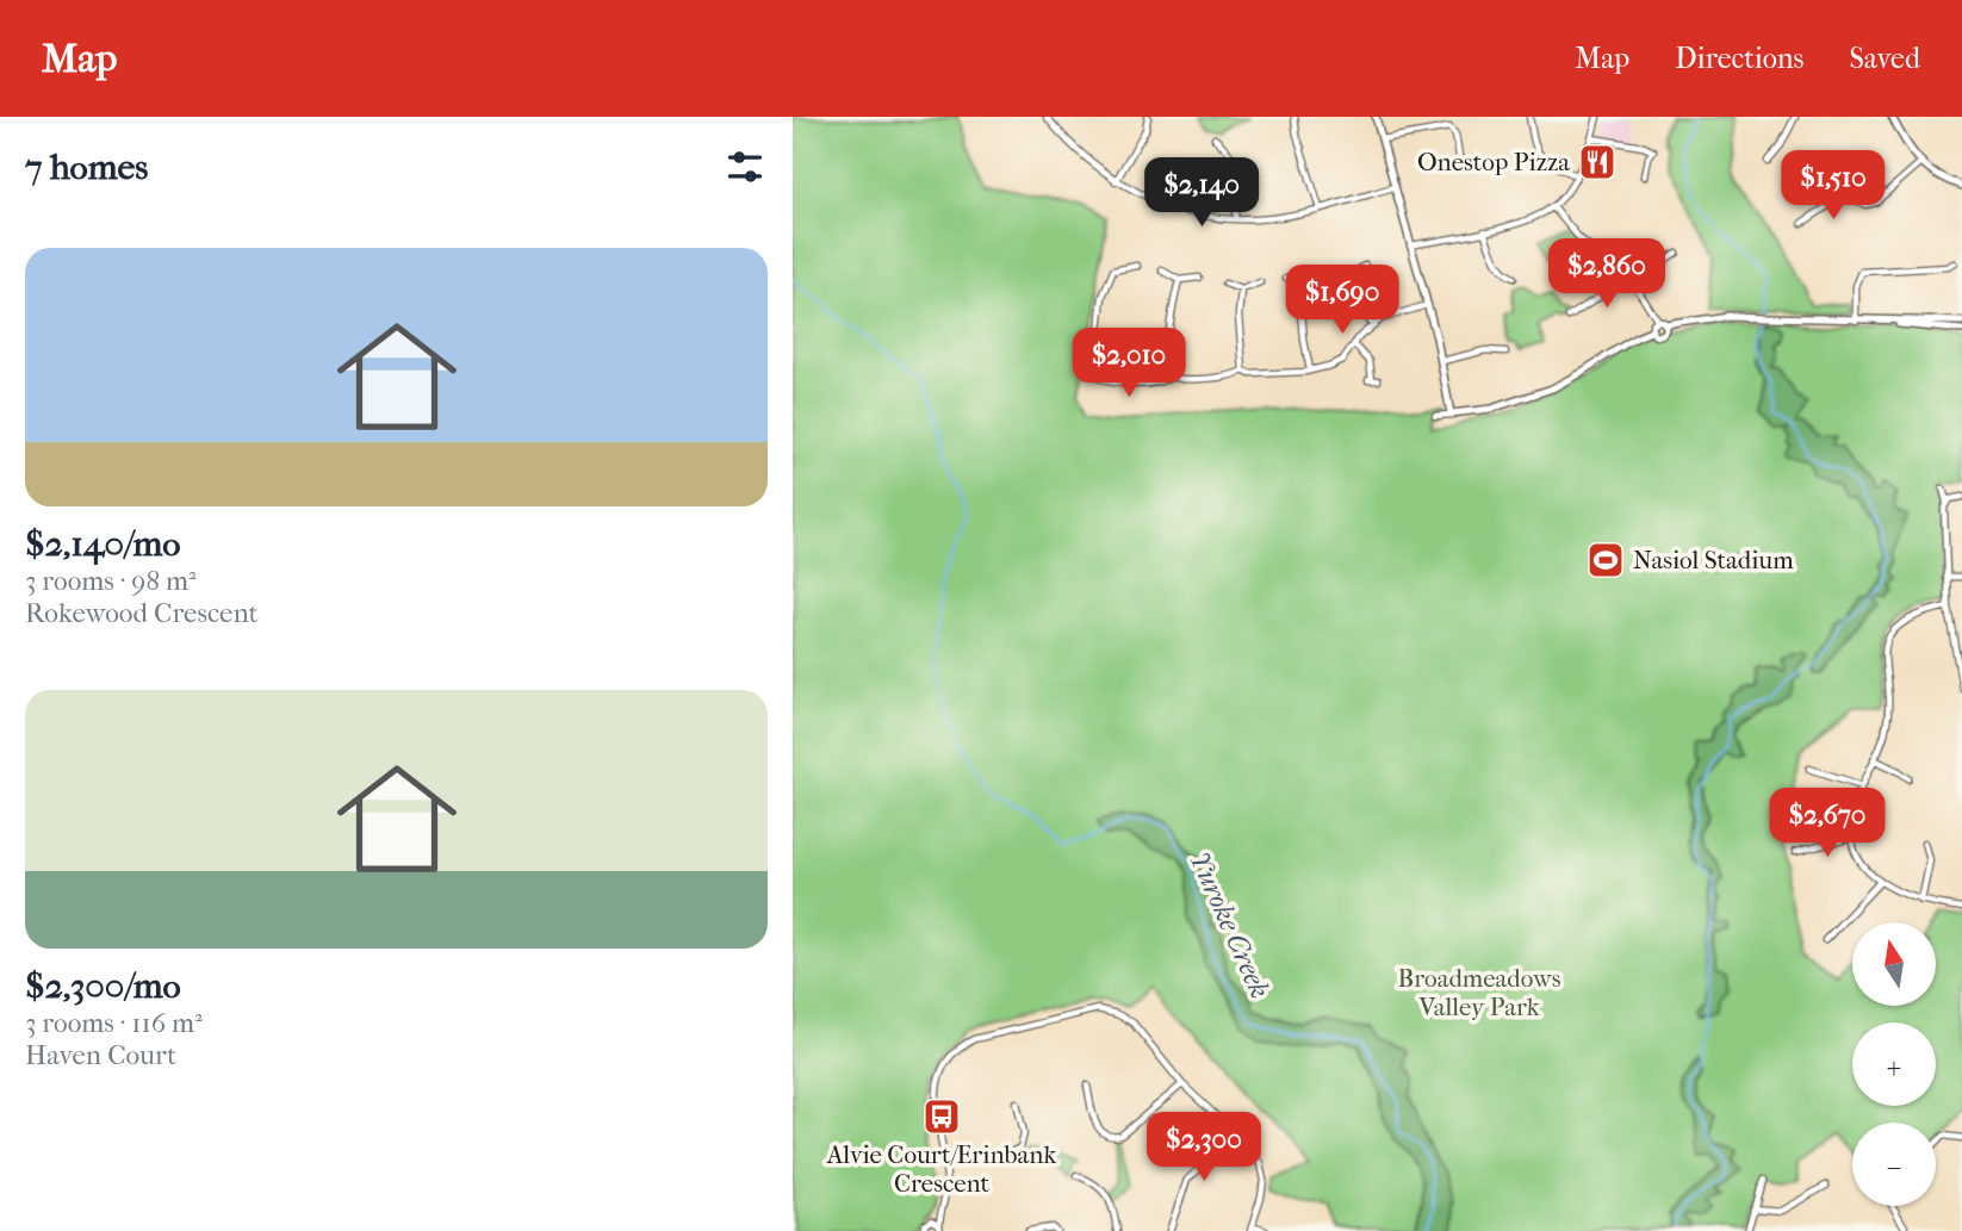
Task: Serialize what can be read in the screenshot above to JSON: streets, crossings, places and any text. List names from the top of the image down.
{
  "water": ["Yuroke Creek"],
  "parks": ["Broadmeadows Valley Park"],
  "places": {
    "restaurant": ["Onestop Pizza"],
    "sports": ["Nasiol Stadium"],
    "bus stop": ["Alvie Court/Erinbank Crescent"]
  },
  "north": "top",
  "page": {
    "header": "Map",
    "nav": ["Map", "Directions", "Saved"],
    "heading": "7 homes",
    "price": [
      "$1,510",
      "$2,140",
      "$2,860",
      "$1,690",
      "$2,010",
      "$2,670",
      "$2,300"
    ],
    "list": [
      {
        "name": "$2,140/mo",
        "note": "3 rooms · 98 m² · Rokewood Crescent"
      },
      {
        "name": "$2,300/mo",
        "note": "3 rooms · 116 m² · Haven Court"
      }
    ],
    "map_buttons": ["+", "−"]
  }
}
